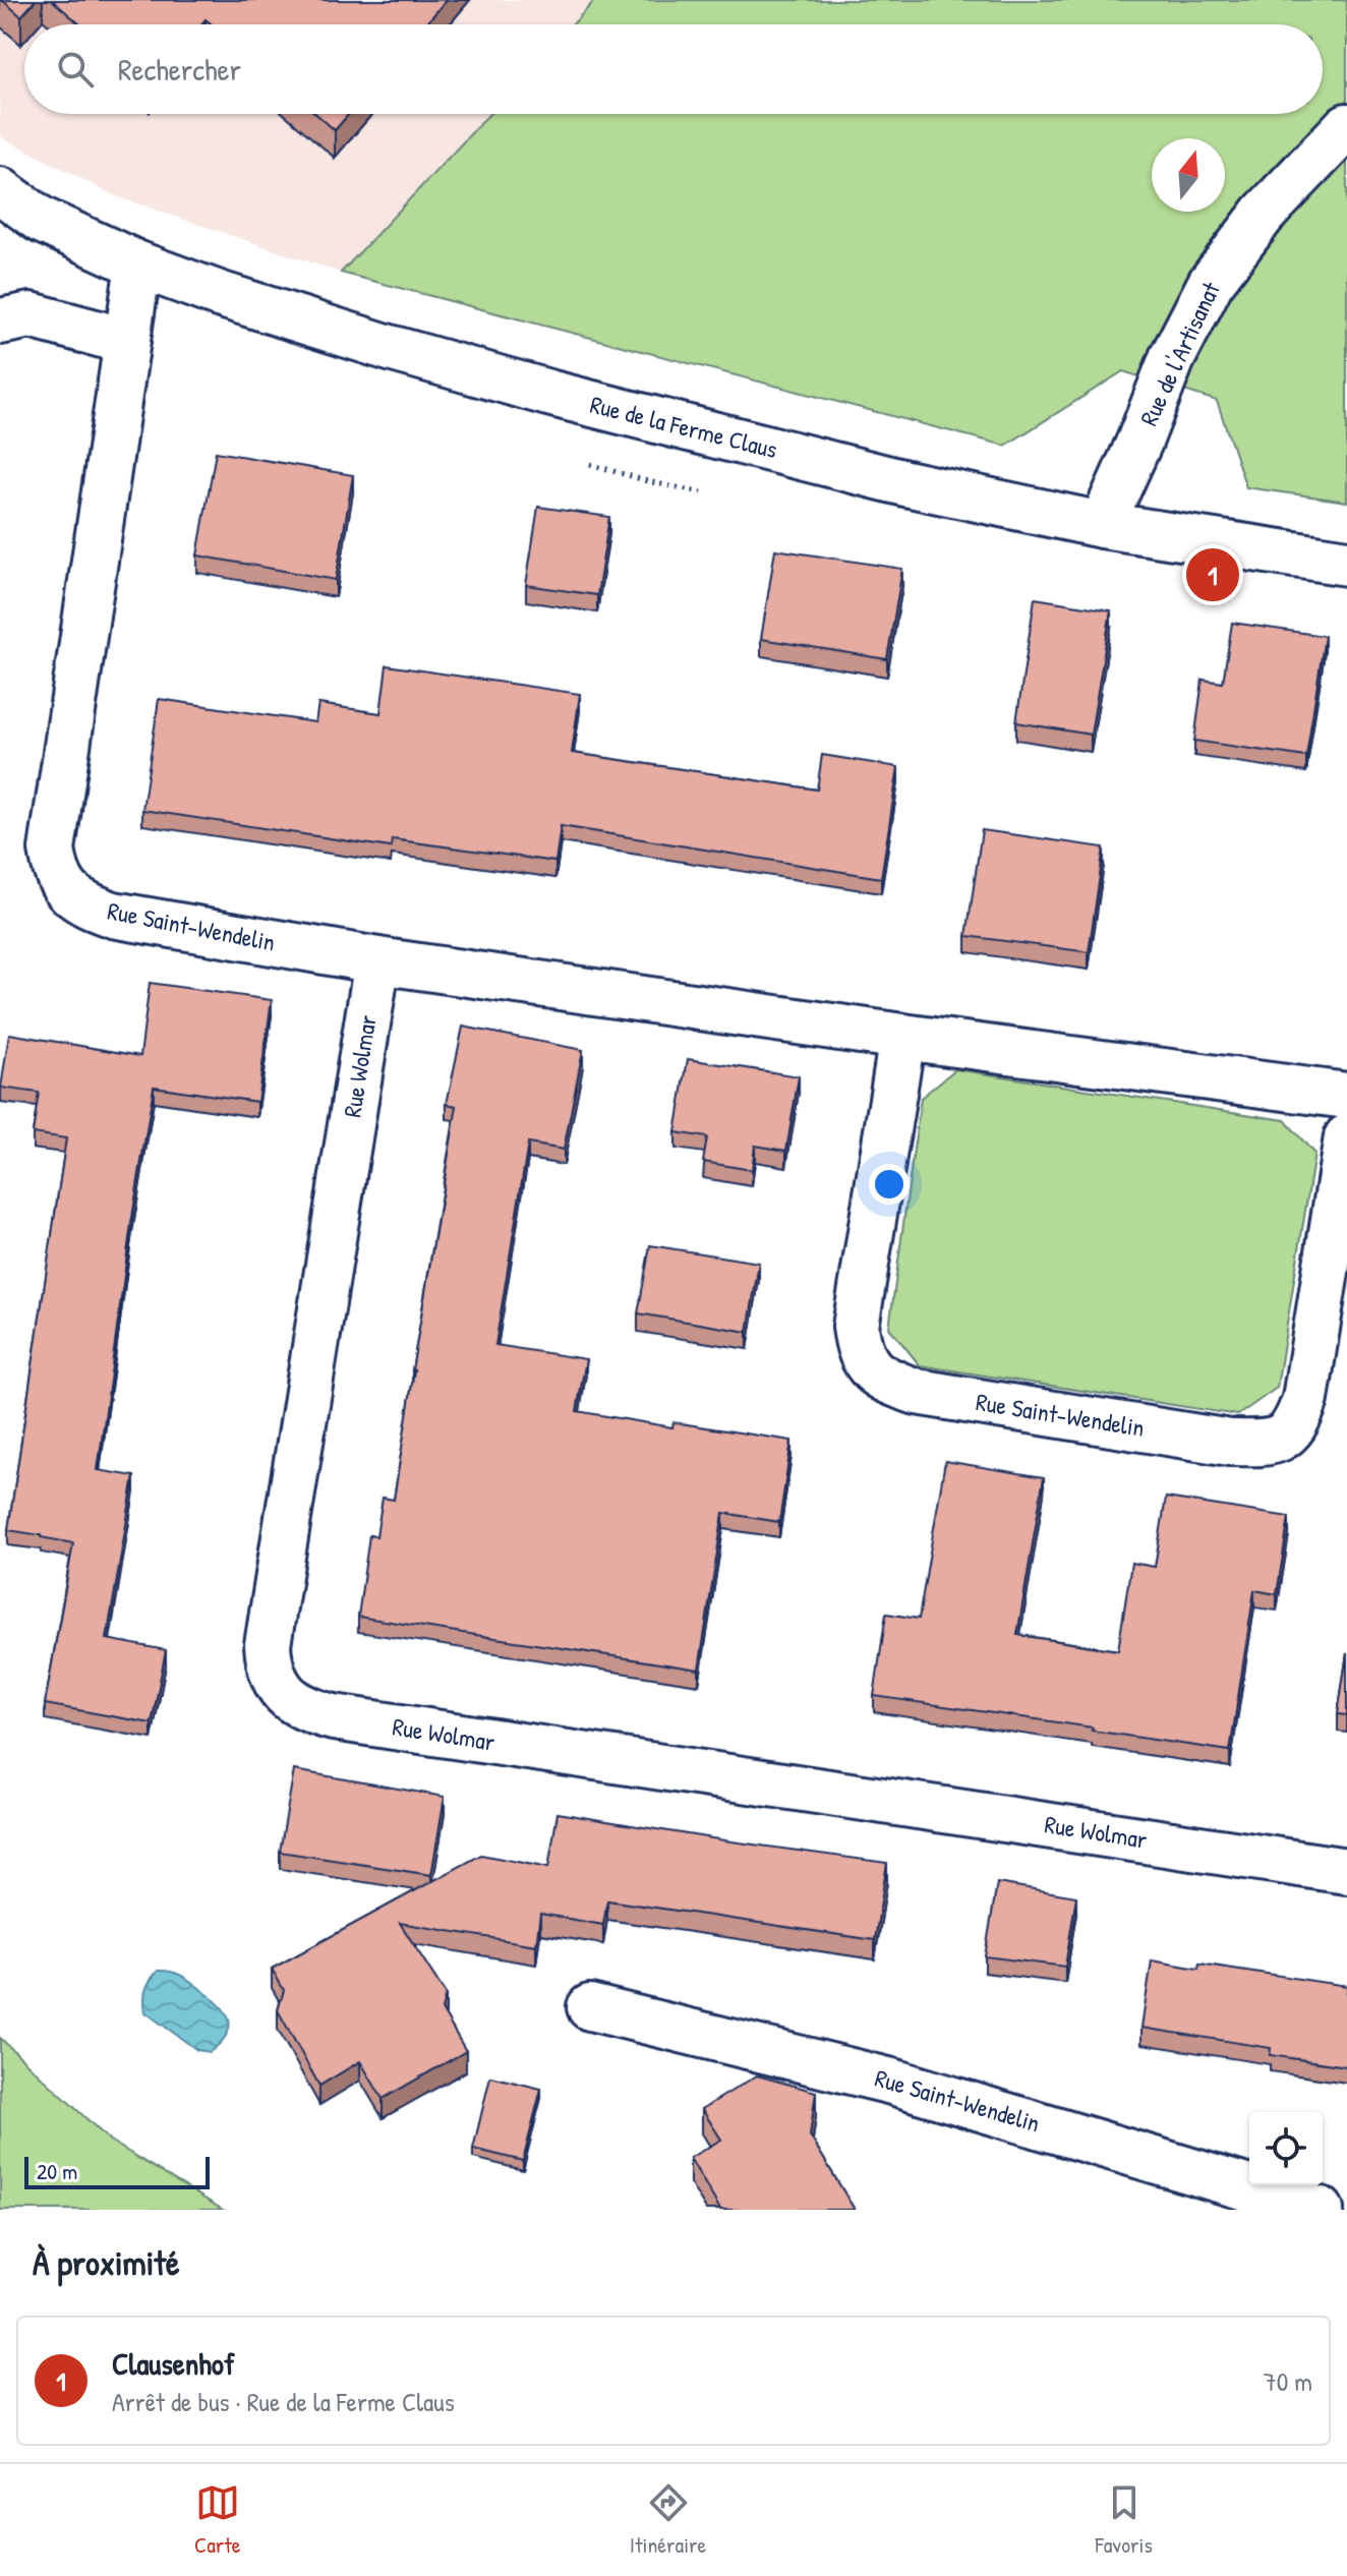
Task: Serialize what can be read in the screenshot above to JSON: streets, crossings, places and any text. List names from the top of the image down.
{
  "streets": {
    "street": [
      "Rue de l'Artisanat",
      "Rue de la Ferme Claus",
      "Rue Saint-Wendelin",
      "Rue Wolmar"
    ]
  },
  "crossings": [
    ["Rue de l'Artisanat", "Rue de la Ferme Claus"],
    ["Rue de la Ferme Claus", "Rue Saint-Wendelin"],
    ["Rue Saint-Wendelin", "Rue Wolmar"]
  ],
  "scale_bar": "20 m",
  "north": "top",
  "page": {
    "search": "Rechercher",
    "pins": "1",
    "scale": "20 m",
    "heading": "À proximité",
    "list": [
      {
        "mark": "1",
        "name": "Clausenhof",
        "note": "Arrêt de bus · Rue de la Ferme Claus",
        "value": "70 m"
      }
    ],
    "nav": ["Carte", "Itinéraire", "Favoris"]
  }
}
